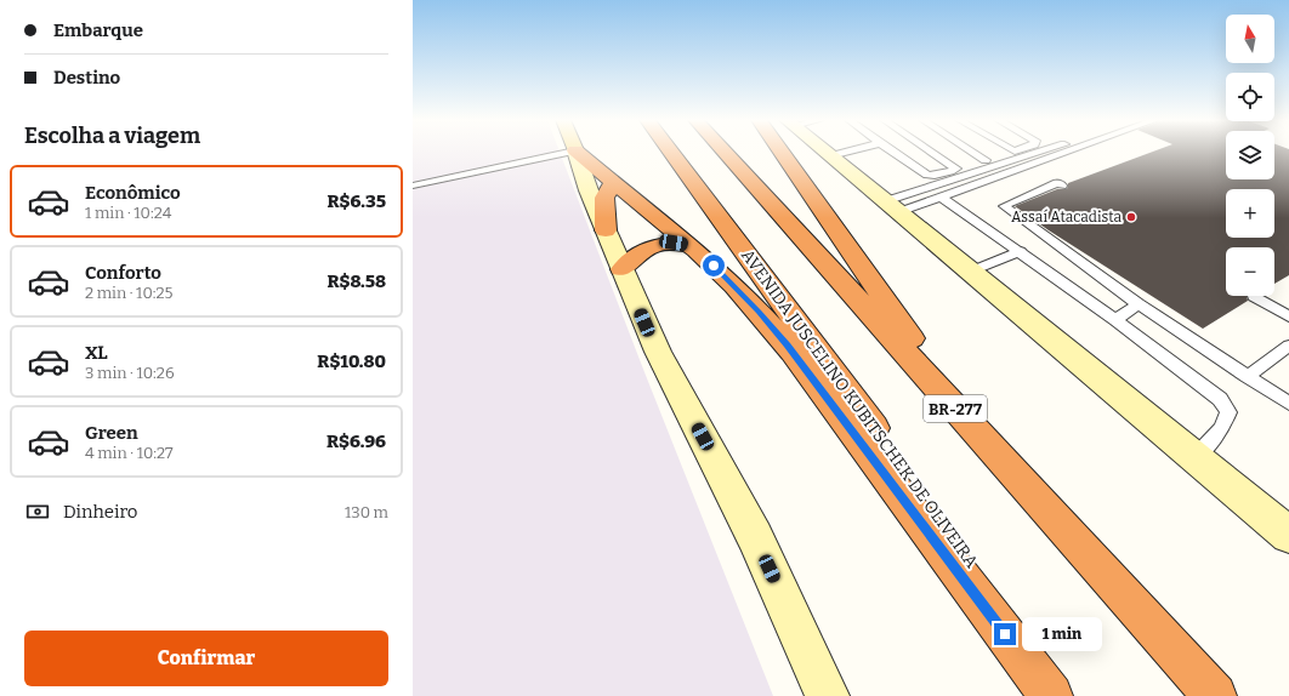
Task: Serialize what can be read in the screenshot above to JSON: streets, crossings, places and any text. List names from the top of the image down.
{
  "streets": {
    "highway": ["AVENIDA JUSCELINO KUBITSCHEK DE OLIVEIRA", "BR-277"]
  },
  "places": ["Assaí Atacadista"],
  "north": "top",
  "page": {
    "banner": ["Embarque", "Destino"],
    "map_buttons": ["+", "−"],
    "heading": "Escolha a viagem",
    "list": [
      {
        "name": "Econômico",
        "note": "1 min · 10:24",
        "value": "R$6.35"
      },
      {
        "name": "Conforto",
        "note": "2 min · 10:25",
        "value": "R$8.58"
      },
      {
        "name": "XL",
        "note": "3 min · 10:26",
        "value": "R$10.80"
      },
      {
        "name": "Green",
        "note": "4 min · 10:27",
        "value": "R$6.96"
      }
    ],
    "pay": ["Dinheiro", "130 m"],
    "bubble": "1 min",
    "buttons": "Confirmar"
  }
}
